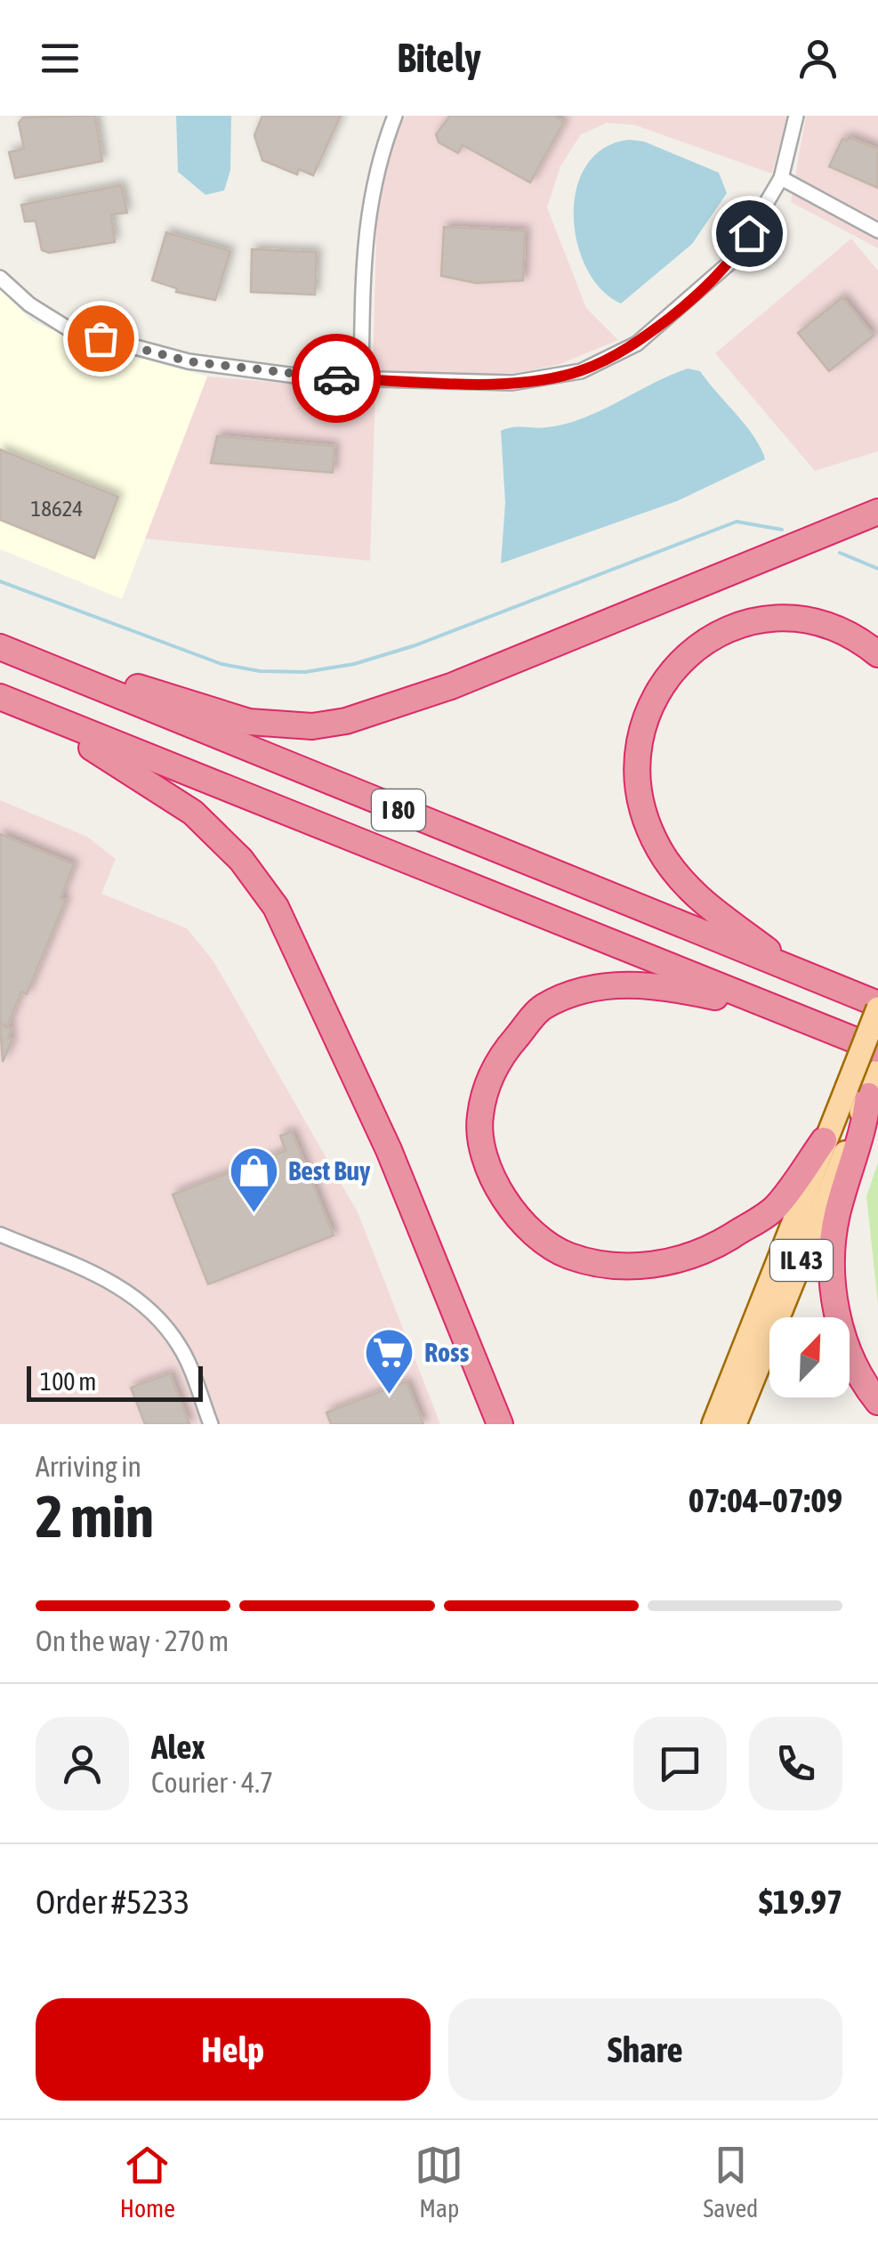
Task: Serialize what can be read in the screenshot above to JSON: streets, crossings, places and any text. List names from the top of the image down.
{
  "streets": {
    "highway": ["I 80"],
    "main road": ["IL 43"]
  },
  "crossings": [
    ["I 80", "IL 43"]
  ],
  "places": {
    "shop": ["Best Buy"],
    "supermarket": ["Ross"]
  },
  "house_numbers": ["18624"],
  "scale_bar": "100 m",
  "north": "top right",
  "page": {
    "header": "Bitely",
    "scale": "100 m",
    "heading": ["2 min", "Arriving in", "07:04–07:09"],
    "panel": [
      "Alex",
      "Courier · 4.7",
      "Order #5233",
      "$19.97"
    ],
    "bar": "On the way · 270 m",
    "buttons": ["Help", "Share"],
    "tabs": ["Home", "Map", "Saved"]
  }
}
